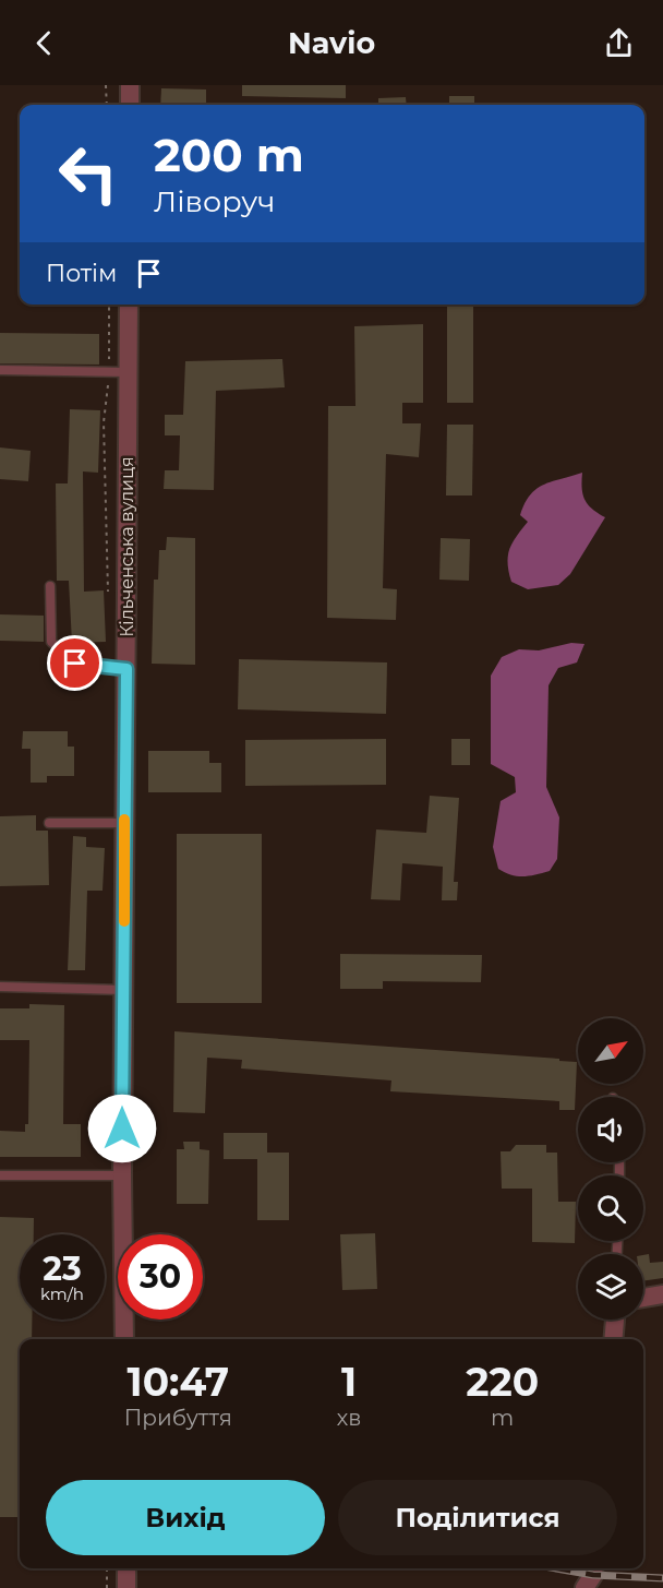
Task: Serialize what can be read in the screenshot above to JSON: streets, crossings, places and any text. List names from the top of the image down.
{
  "streets": {
    "street": ["Кільченська вулиця"]
  },
  "north": "top right",
  "page": {
    "header": "Navio",
    "turn": ["200 m", "Ліворуч"],
    "then": "Потім",
    "speed": "23 km/h",
    "limit": "30",
    "eta": [
      "10:47",
      "Прибуття",
      "1",
      "хв",
      "220",
      "m"
    ],
    "buttons": ["Вихід", "Поділитися"]
  }
}
